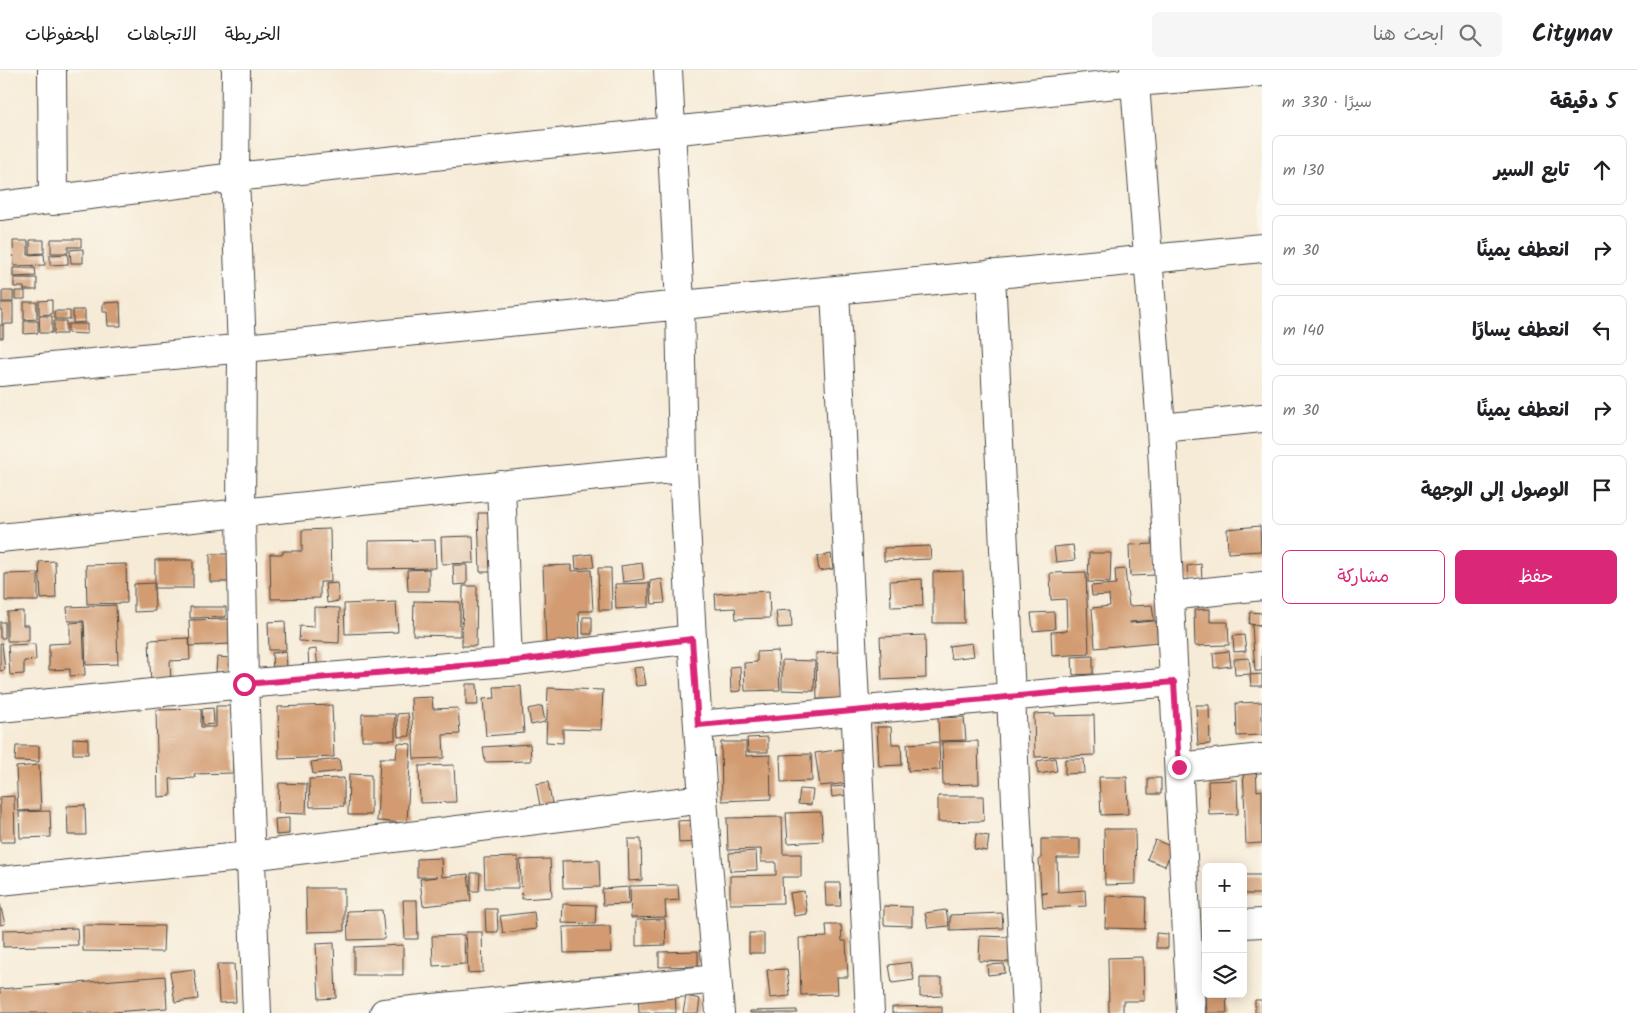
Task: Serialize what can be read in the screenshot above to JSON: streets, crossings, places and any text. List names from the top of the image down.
{
  "page": {
    "header": "Citynav",
    "search": "ابحث هنا",
    "nav": ["الخريطة", "الاتجاهات", "المحفوظات"],
    "heading": ["5 دقيقة", "سيرًا · 330 m"],
    "list": [
      ["تابع السير", "130 m"],
      ["انعطف يمينًا", "30 m"],
      ["انعطف يسارًا", "140 m"],
      ["انعطف يمينًا", "30 m"],
      "الوصول إلى الوجهة"
    ],
    "buttons": ["حفظ", "مشاركة"],
    "map_buttons": ["+", "−"]
  }
}
